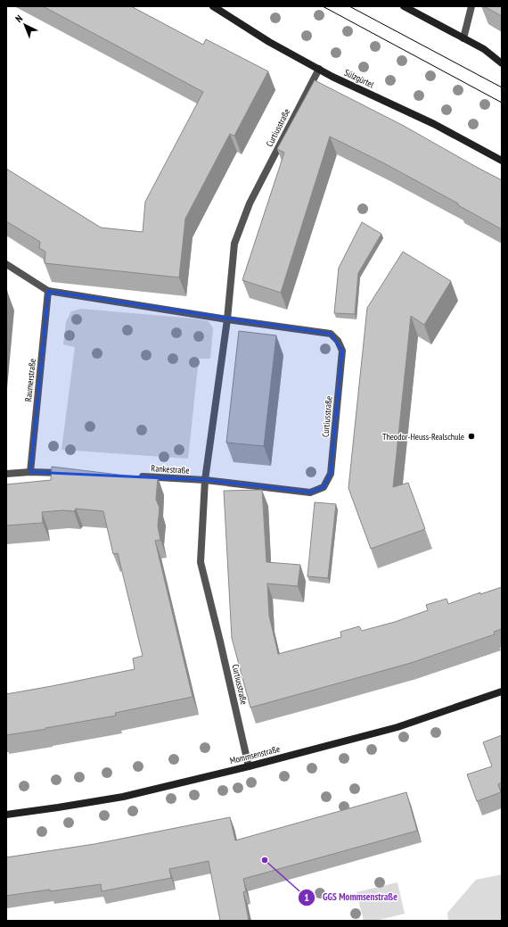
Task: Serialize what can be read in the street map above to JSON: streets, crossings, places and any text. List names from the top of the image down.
{
  "streets": {
    "street": [
      "Sülzgürtel",
      "Curtiusstraße",
      "Raumerstraße",
      "Rankestraße",
      "Mommsenstraße"
    ]
  },
  "crossings": [
    ["Sülzgürtel", "Curtiusstraße"],
    ["Curtiusstraße", "Rankestraße"],
    ["Curtiusstraße", "Mommsenstraße"]
  ],
  "places": ["Theodor-Heuss-Realschule", "GGS Mommsenstraße"],
  "north": "top left"
}
